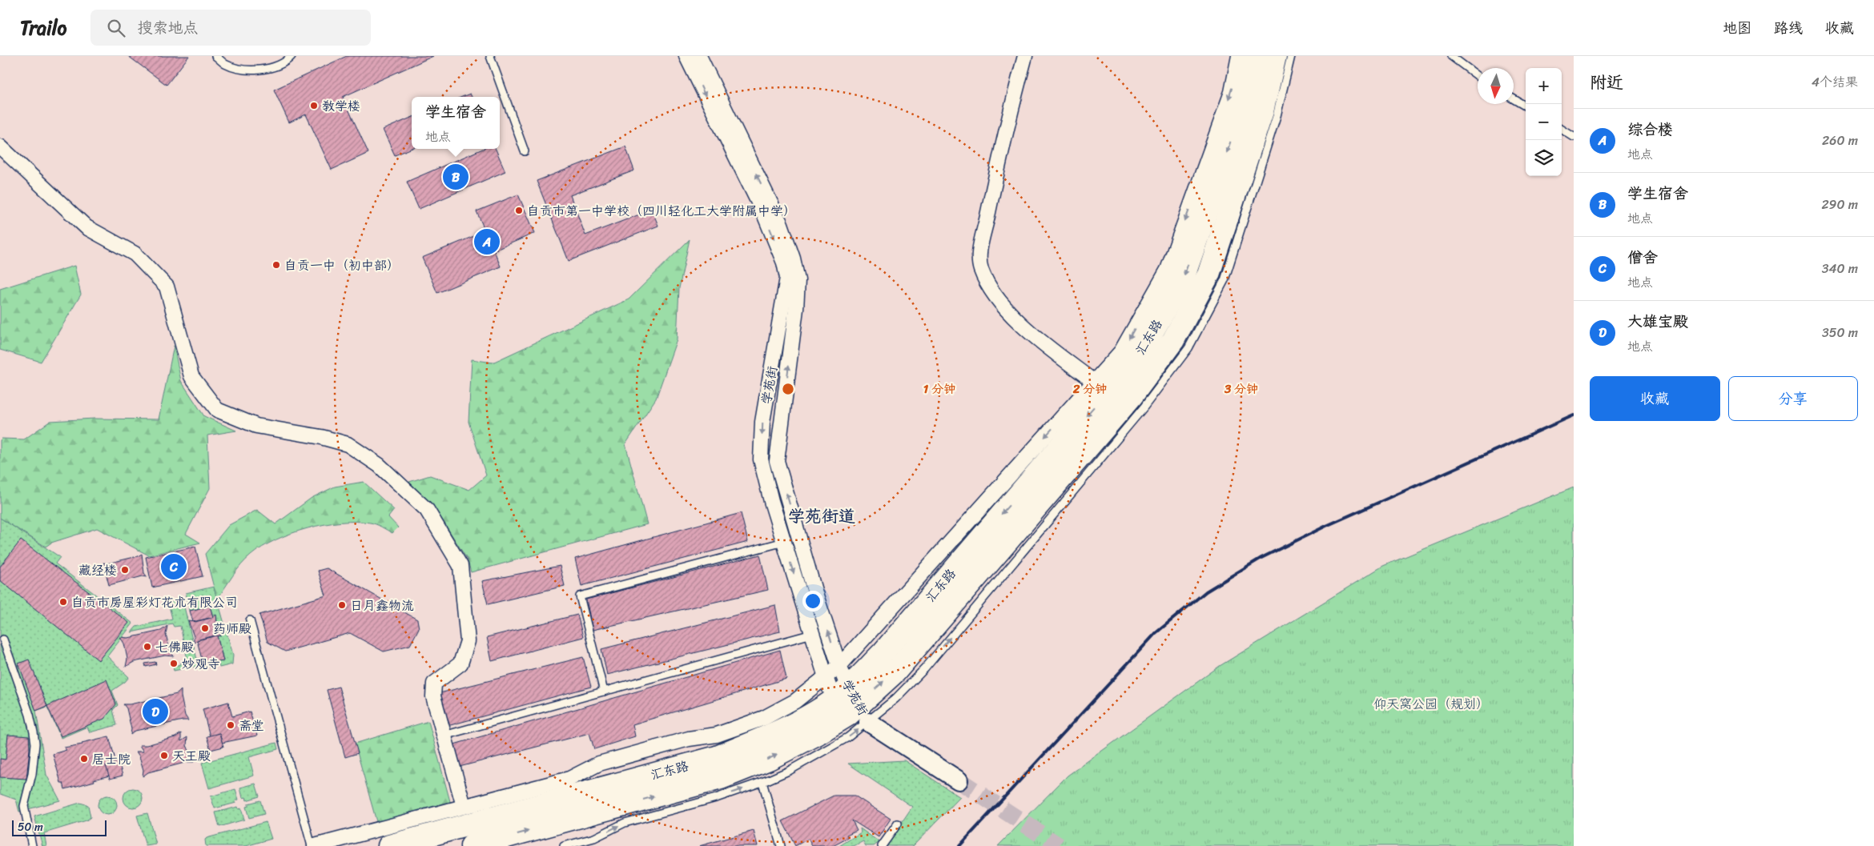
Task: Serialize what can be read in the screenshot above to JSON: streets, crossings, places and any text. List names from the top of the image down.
{
  "streets": {
    "main road": ["汇东路"],
    "street": ["学苑街"]
  },
  "crossings": [
    ["汇东路", "学苑街"]
  ],
  "districts": ["学苑街道"],
  "parks": ["仰天窝公园（规划）"],
  "places": [
    "教学楼",
    "自贡市第一中学校（四川轻化工大学附属中学）",
    "自贡一中（初中部）",
    "藏经楼",
    "自贡市房屋彩灯花术有限公司",
    "日月鑫物流",
    "药师殿",
    "七佛殿",
    "妙观寺",
    "斋堂",
    "天王殿",
    "居士院"
  ],
  "scale_bar": "50 m",
  "north": "bottom",
  "page": {
    "header": "Trailo",
    "search": "搜索地点",
    "nav": ["地图", "路线", "收藏"],
    "heading": ["附近", "4个结果"],
    "map_buttons": ["+", "−"],
    "popup": ["学生宿舍", "地点"],
    "list": [
      {
        "mark": "A",
        "name": "综合楼",
        "note": "地点",
        "value": "260 m"
      },
      {
        "mark": "B",
        "name": "学生宿舍",
        "note": "地点",
        "value": "290 m"
      },
      {
        "mark": "C",
        "name": "僧舍",
        "note": "地点",
        "value": "340 m"
      },
      {
        "mark": "D",
        "name": "大雄宝殿",
        "note": "地点",
        "value": "350 m"
      }
    ],
    "pins": [
      "B",
      "A",
      "C",
      "D"
    ],
    "buttons": ["收藏", "分享"],
    "scale": "50 m"
  },
  "rings": ["1 分钟", "2 分钟", "3 分钟"]
}
